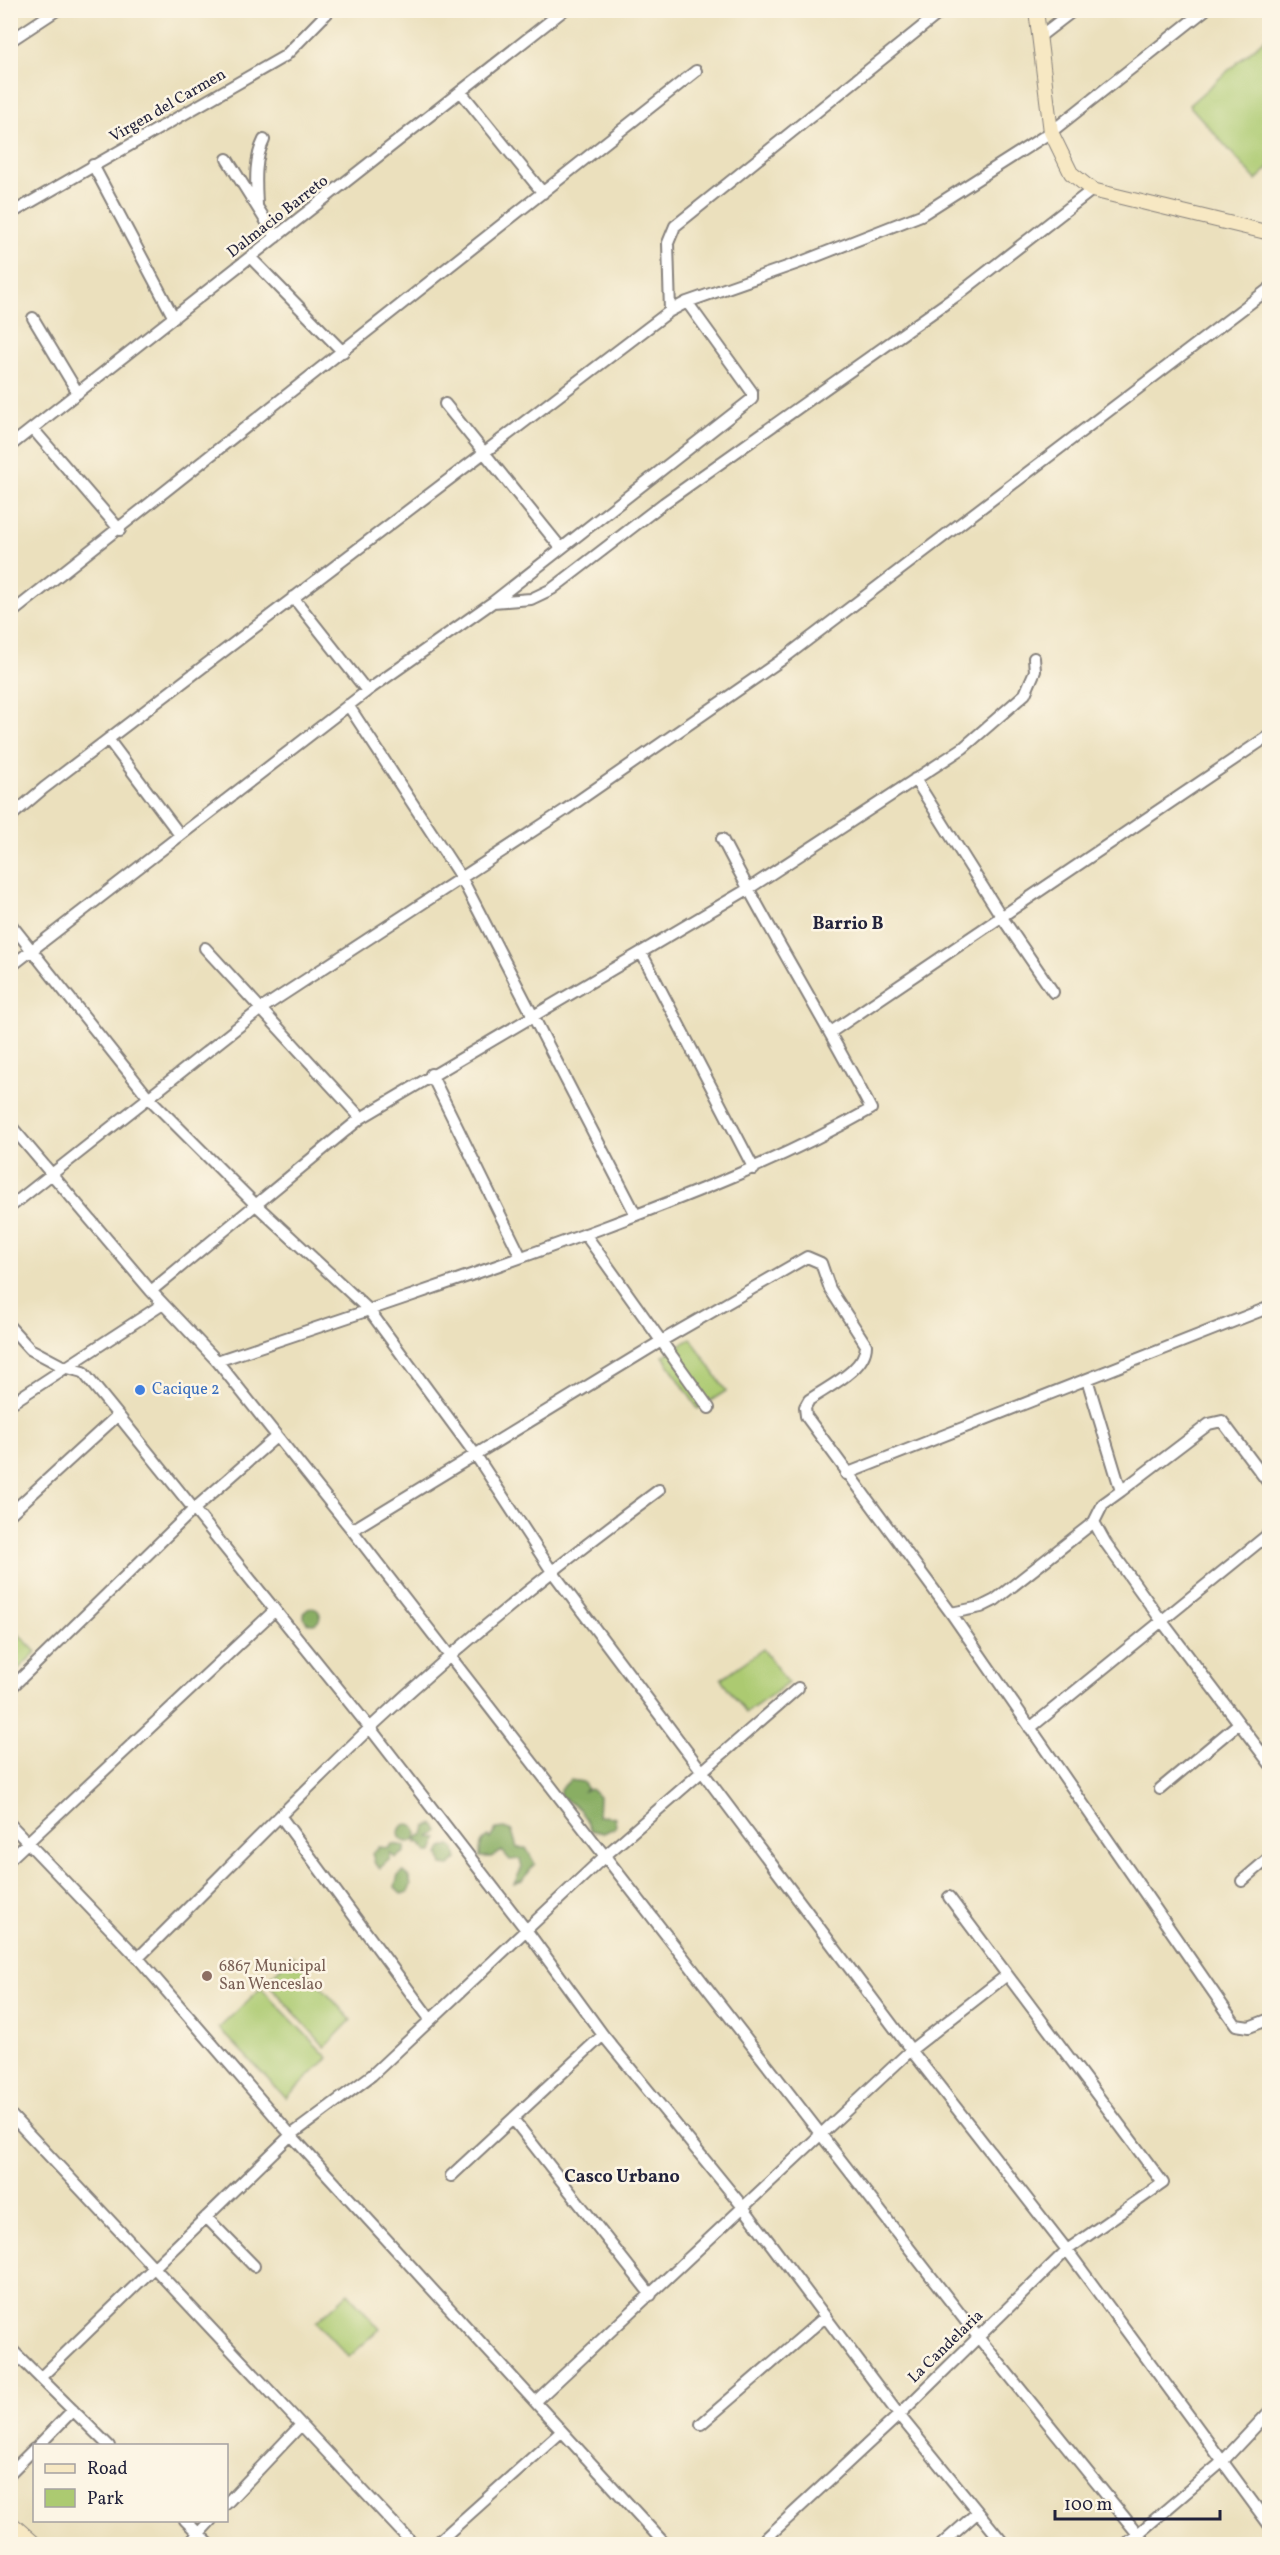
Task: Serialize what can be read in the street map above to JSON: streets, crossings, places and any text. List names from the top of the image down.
{
  "streets": {
    "street": ["Virgen del Carmen", "Dalmacio Barreto", "La Candelaria"]
  },
  "districts": ["Barrio B", "Casco Urbano"],
  "places": ["Cacique 2", "6867 Municipal San Wenceslao"],
  "legend": ["Road", "Park"],
  "scale_bar": "100 m"
}
